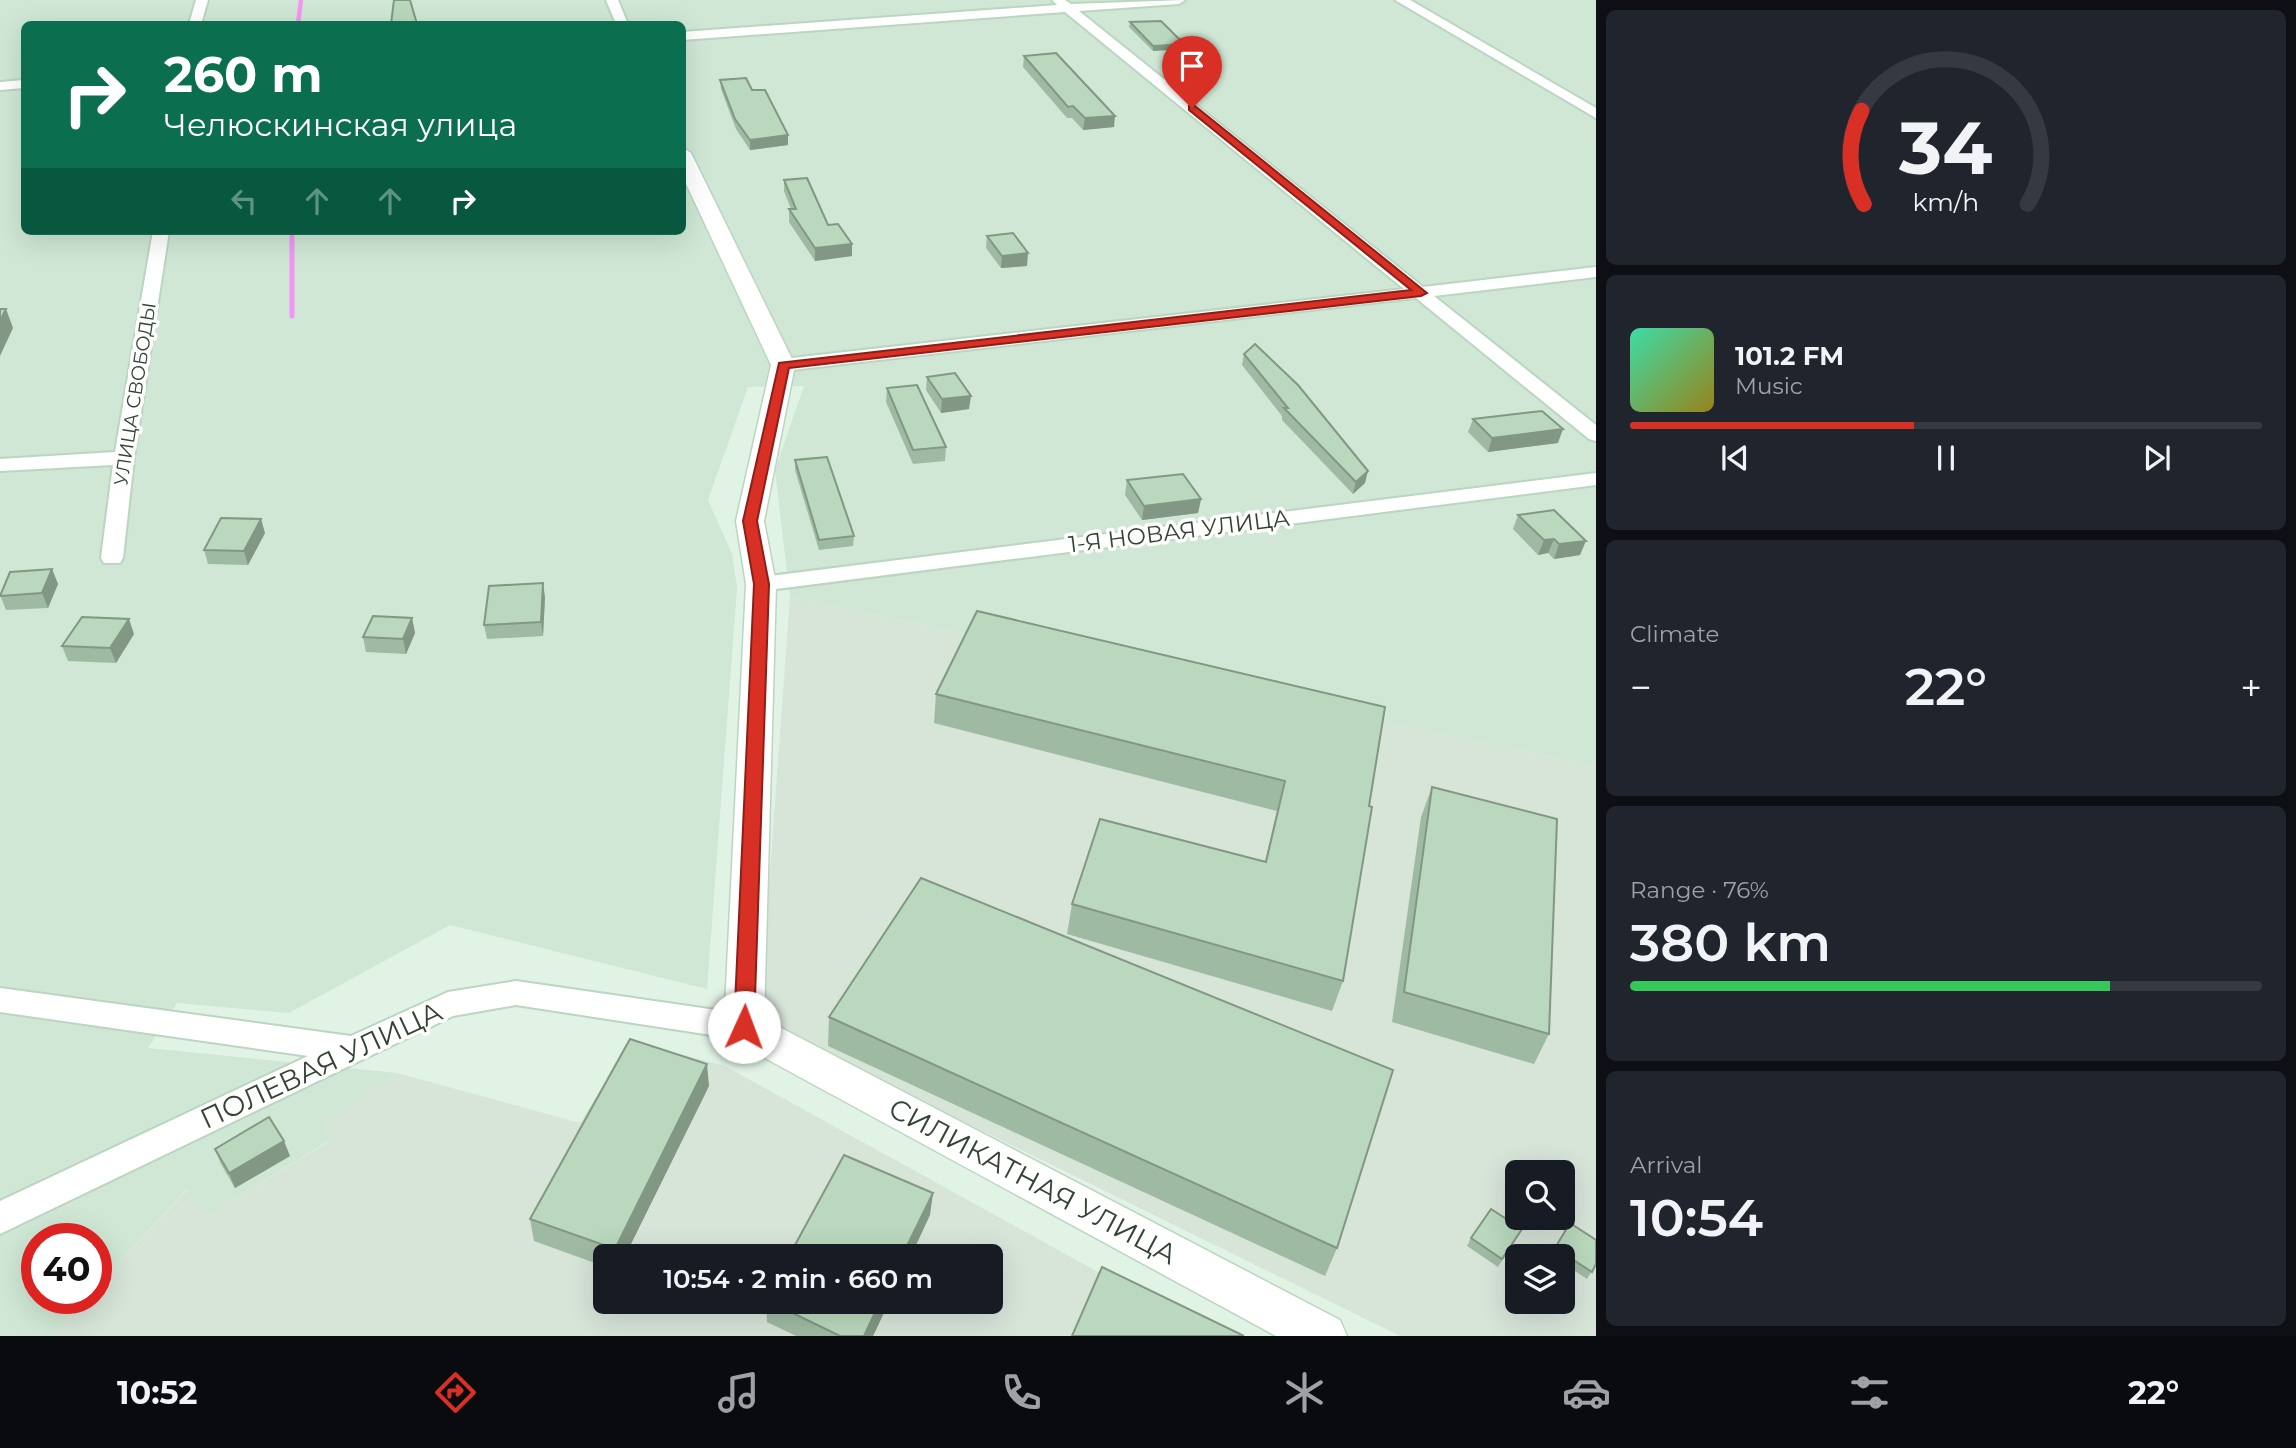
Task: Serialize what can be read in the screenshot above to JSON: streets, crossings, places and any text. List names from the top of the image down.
{
  "streets": {
    "street": [
      "УЛИЦА СВОБОДЫ",
      "1-Я НОВАЯ УЛИЦА",
      "ПОЛЕВАЯ УЛИЦА",
      "СИЛИКАТНАЯ УЛИЦА"
    ]
  },
  "crossings": [
    ["ПОЛЕВАЯ УЛИЦА", "СИЛИКАТНАЯ УЛИЦА"]
  ],
  "page": {
    "turn": ["260 m", "Челюскинская улица"],
    "song": ["101.2 FM", "Music"],
    "tile": [
      "Climate",
      ["Range · 76%", "380 km"],
      ["Arrival", "10:54"]
    ],
    "heat": ["−", "22°", "+"],
    "limit": "40",
    "trip": "10:54 · 2 min · 660 m",
    "tabs": ["10:52", "22°"],
    "gauge": ["34", "km/h"]
  }
}
